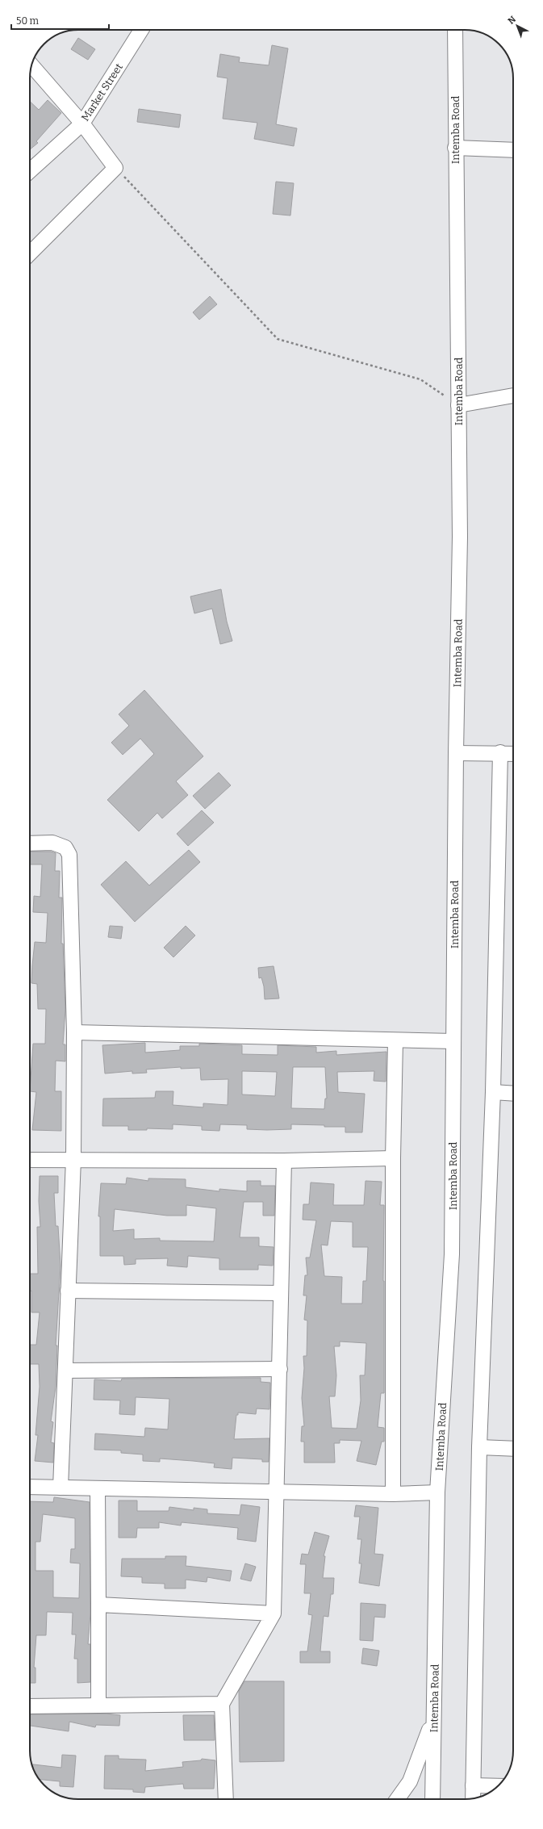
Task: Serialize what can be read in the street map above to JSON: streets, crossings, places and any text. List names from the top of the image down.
{
  "streets": {
    "street": ["Market Street", "Intemba Road"]
  },
  "scale_bar": "50 m",
  "north": "top left"
}
